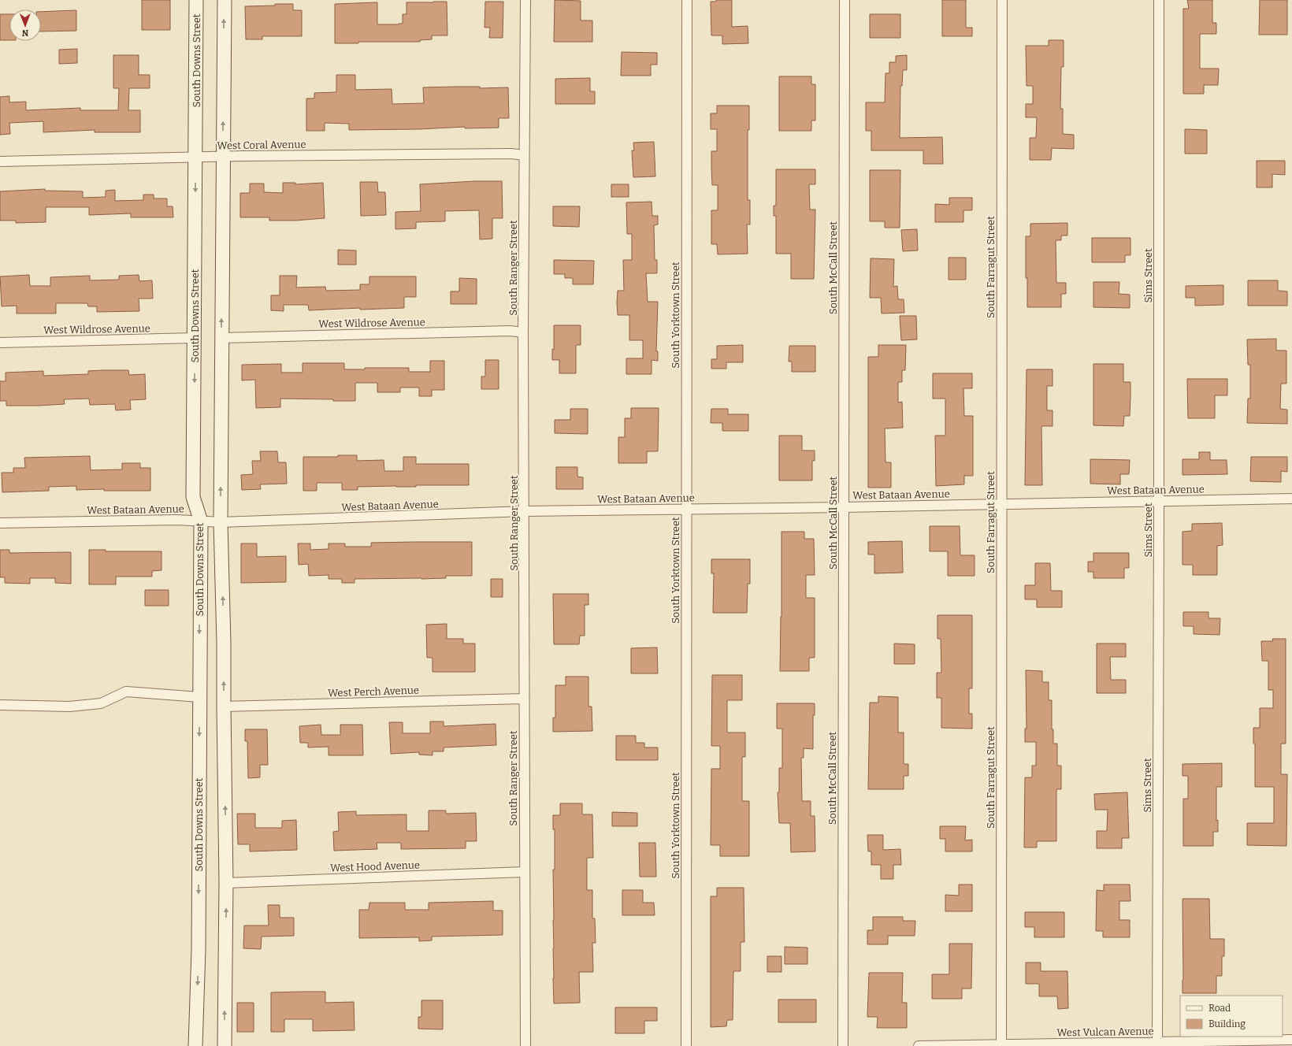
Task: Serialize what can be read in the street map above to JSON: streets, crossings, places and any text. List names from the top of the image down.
{
  "streets": {
    "main road": ["South Downs Street"],
    "street": [
      "West Coral Avenue",
      "South Farragut Street",
      "South Ranger Street",
      "South McCall Street",
      "Sims Street",
      "South Yorktown Street",
      "West Wildrose Avenue",
      "West Bataan Avenue",
      "West Perch Avenue",
      "West Hood Avenue",
      "West Vulcan Avenue"
    ]
  },
  "crossings": [
    ["South Downs Street", "West Coral Avenue"],
    ["South Downs Street", "West Wildrose Avenue"],
    ["South Downs Street", "West Bataan Avenue"],
    ["South Downs Street", "West Perch Avenue"],
    ["South Downs Street", "West Hood Avenue"],
    ["West Coral Avenue", "South Ranger Street"],
    ["South Farragut Street", "West Bataan Avenue"],
    ["South Farragut Street", "West Vulcan Avenue"],
    ["South Ranger Street", "West Wildrose Avenue"],
    ["South Ranger Street", "West Bataan Avenue"],
    ["South Ranger Street", "West Perch Avenue"],
    ["South Ranger Street", "West Hood Avenue"],
    ["South McCall Street", "West Bataan Avenue"],
    ["Sims Street", "West Bataan Avenue"],
    ["Sims Street", "West Vulcan Avenue"],
    ["South Yorktown Street", "West Bataan Avenue"]
  ],
  "legend": ["Road", "Building"],
  "north": "bottom"
}
